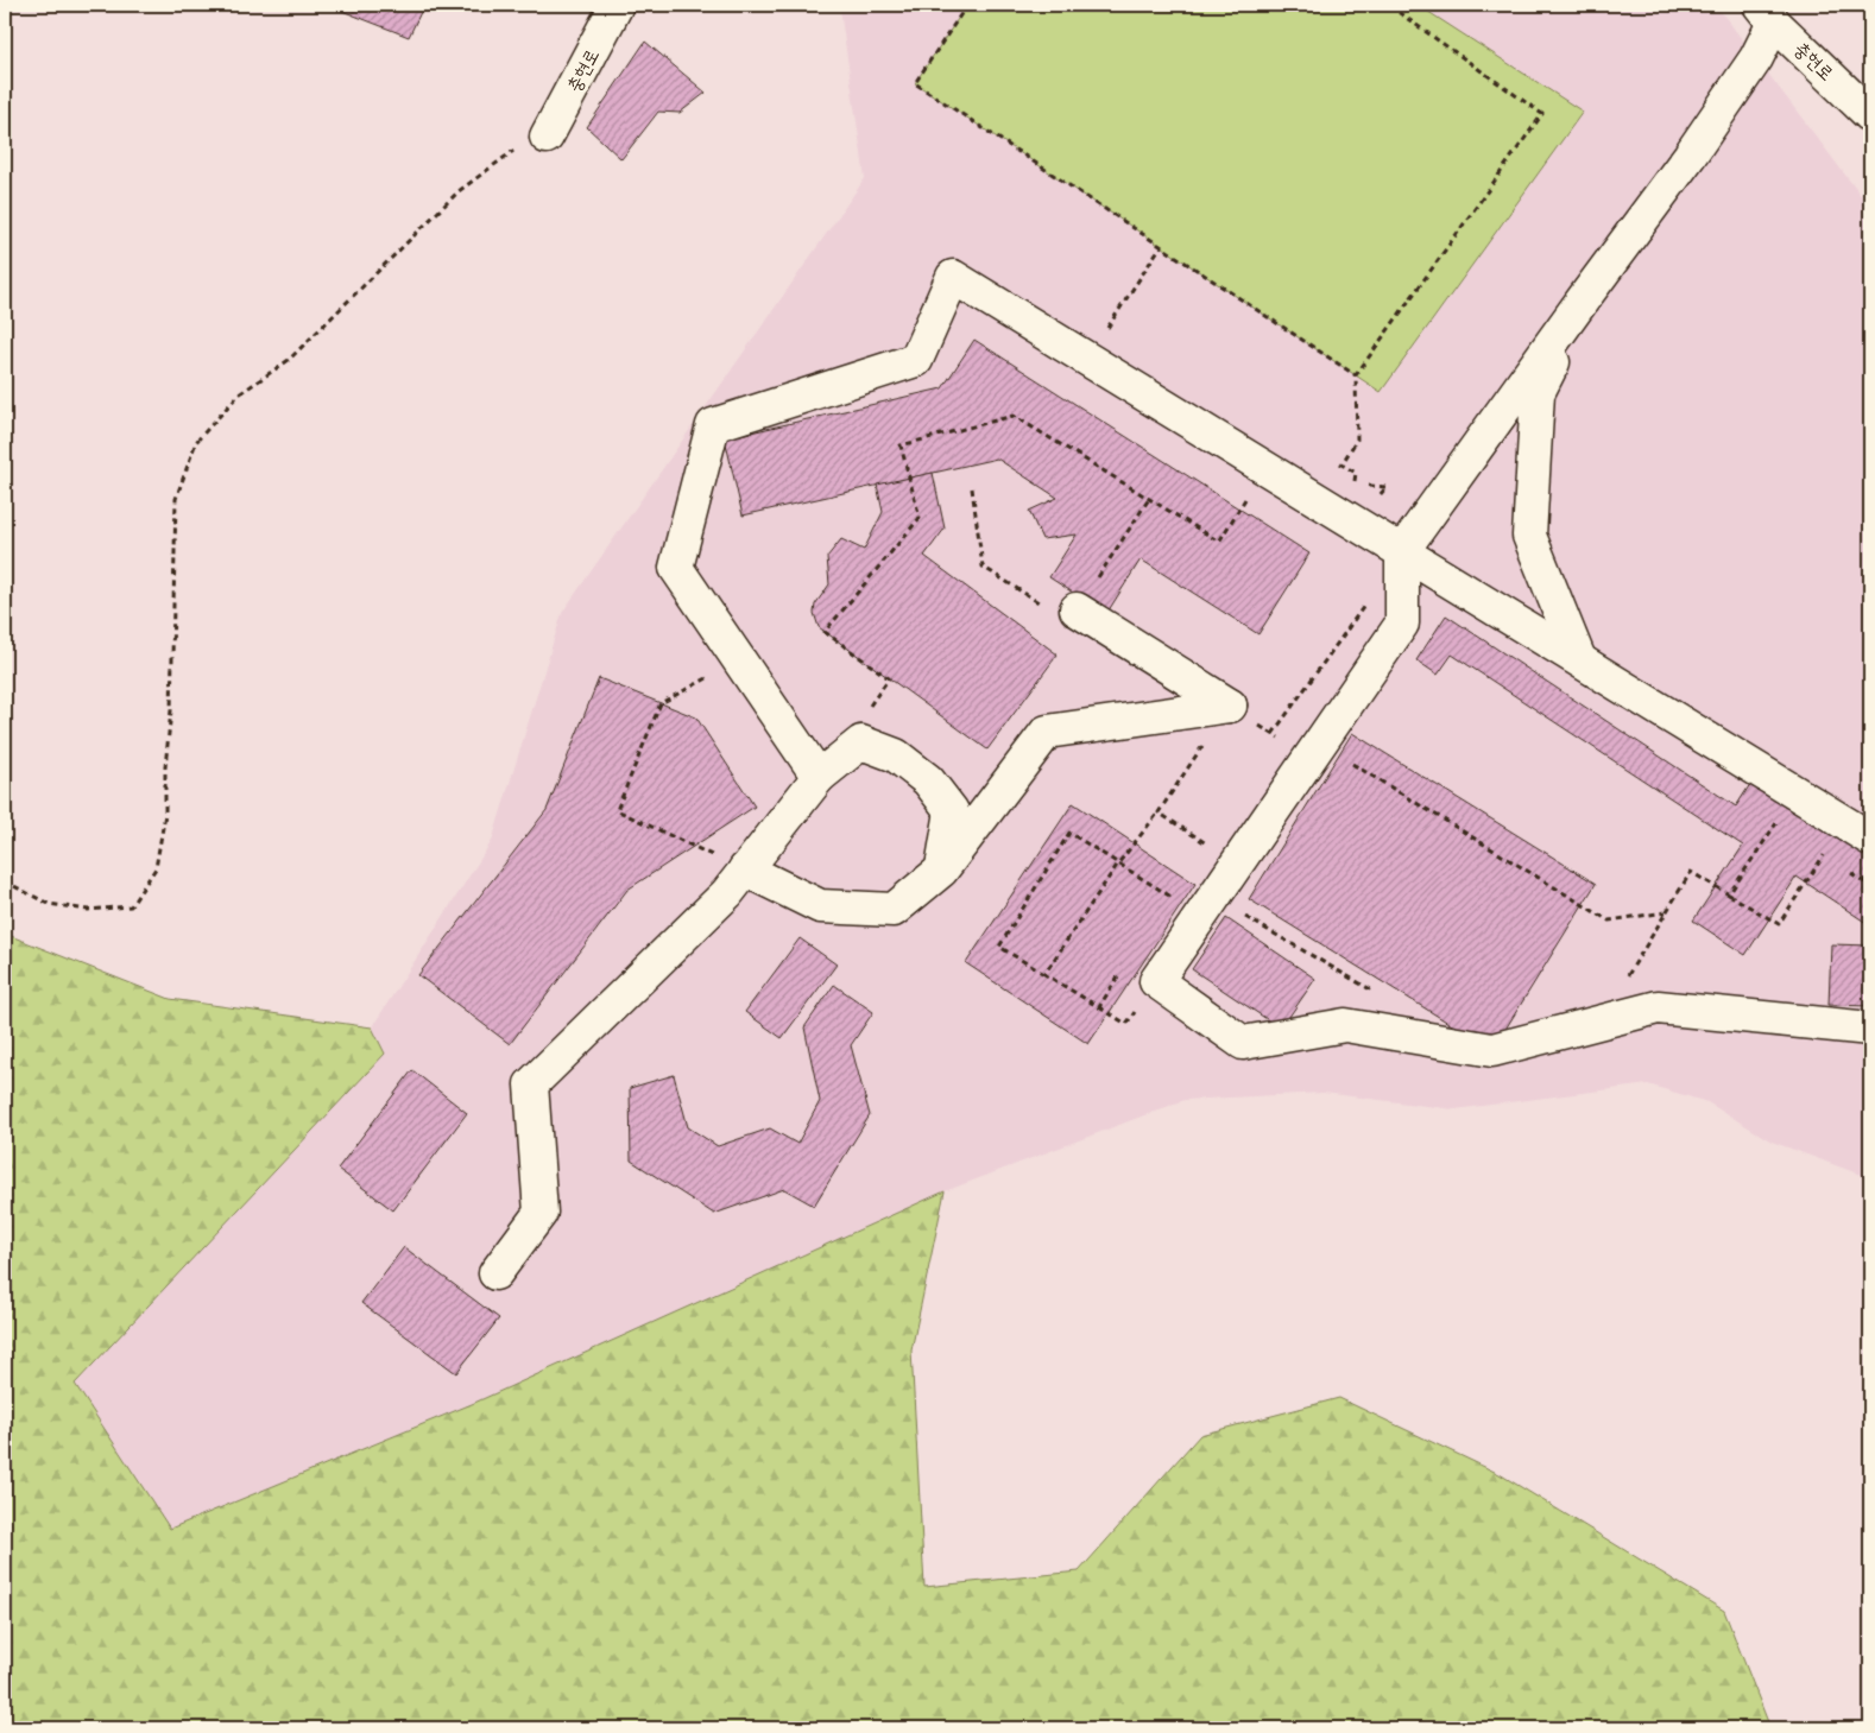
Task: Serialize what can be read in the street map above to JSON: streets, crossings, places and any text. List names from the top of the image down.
{
  "streets": {
    "street": ["충현로"]
  }
}
